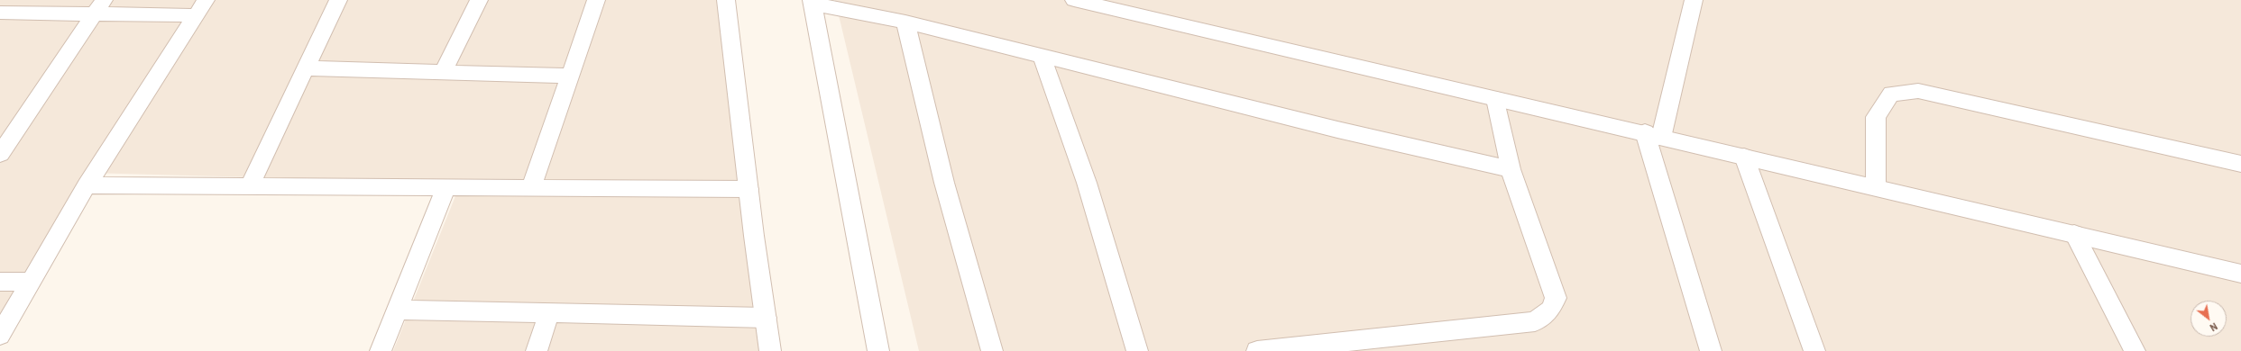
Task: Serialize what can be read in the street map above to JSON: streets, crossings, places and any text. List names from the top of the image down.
{
  "north": "bottom right"
}
